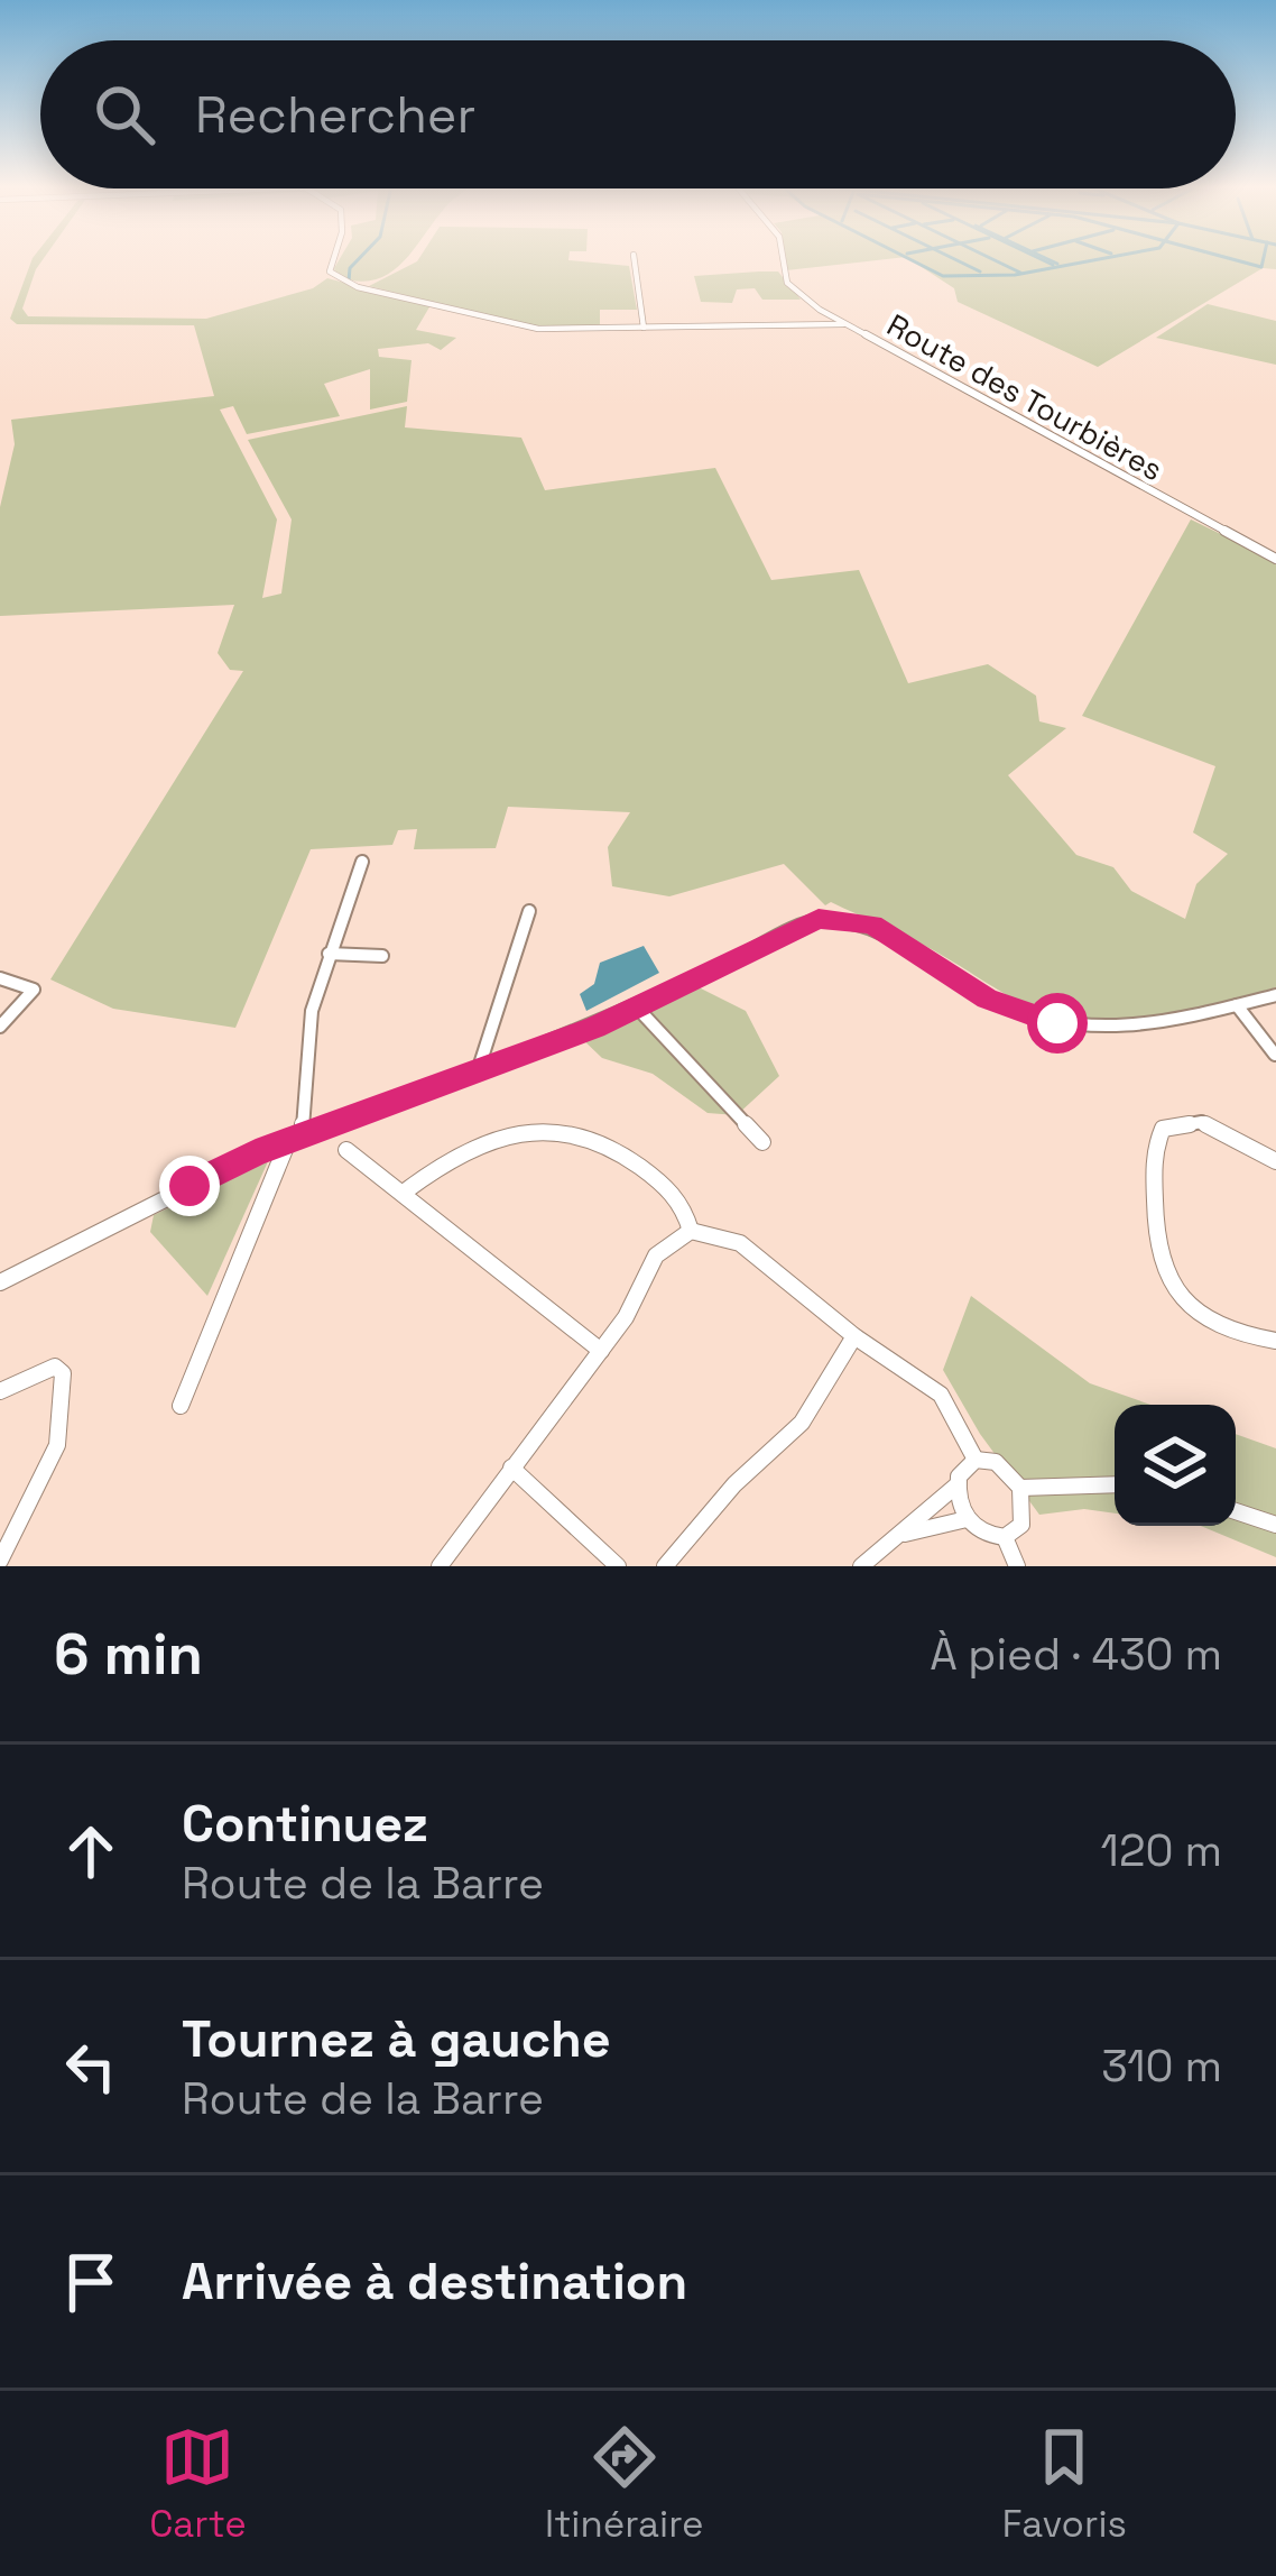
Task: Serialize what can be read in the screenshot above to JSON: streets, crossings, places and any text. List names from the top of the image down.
{
  "streets": {
    "street": ["Route des Tourbières"]
  },
  "page": {
    "search": "Rechercher",
    "heading": ["6 min", "À pied · 430 m"],
    "list": [
      ["Continuez", "Route de la Barre", "120 m"],
      ["Tournez à gauche", "Route de la Barre", "310 m"],
      "Arrivée à destination"
    ],
    "nav": ["Carte", "Itinéraire", "Favoris"]
  }
}
